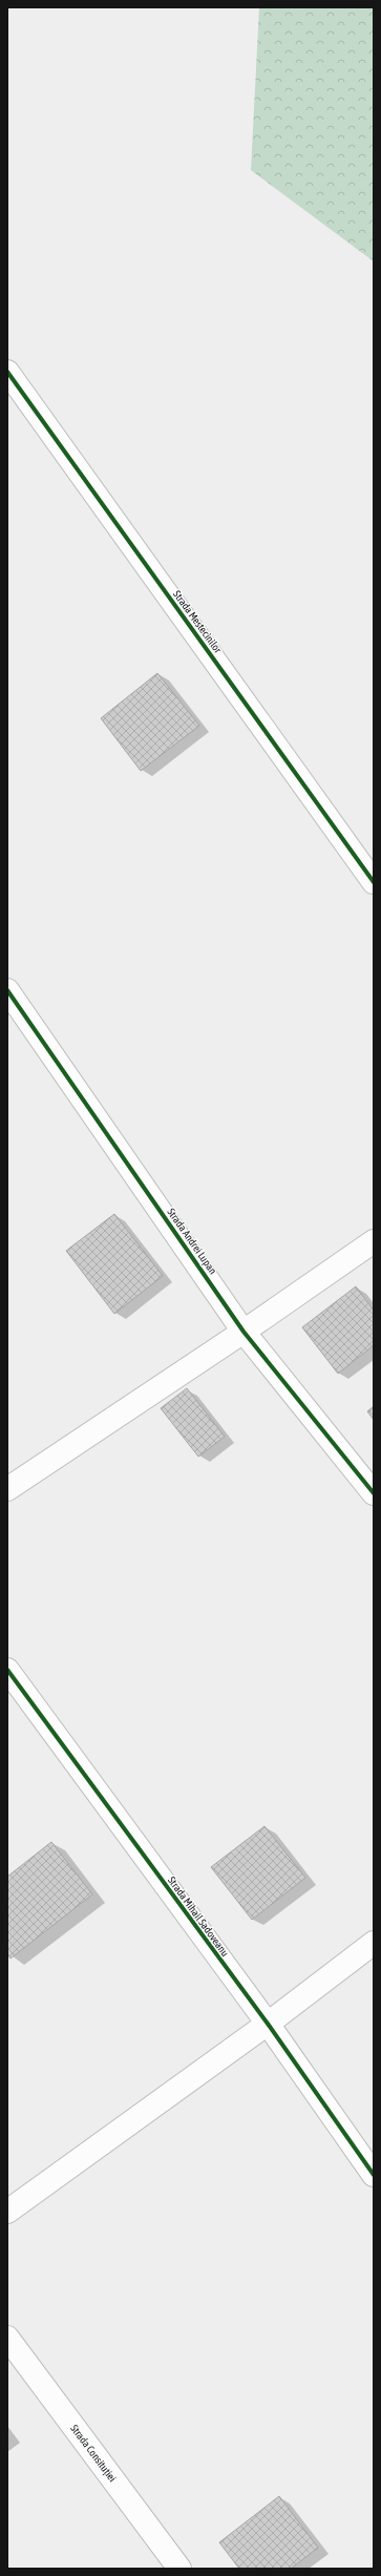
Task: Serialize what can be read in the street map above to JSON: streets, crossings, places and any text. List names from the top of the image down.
{
  "streets": {
    "street": [
      "Strada Mestecinilor",
      "Strada Andrei Lupan",
      "Strada Mihail Sadoveanu",
      "Strada Consituției"
    ]
  }
}
